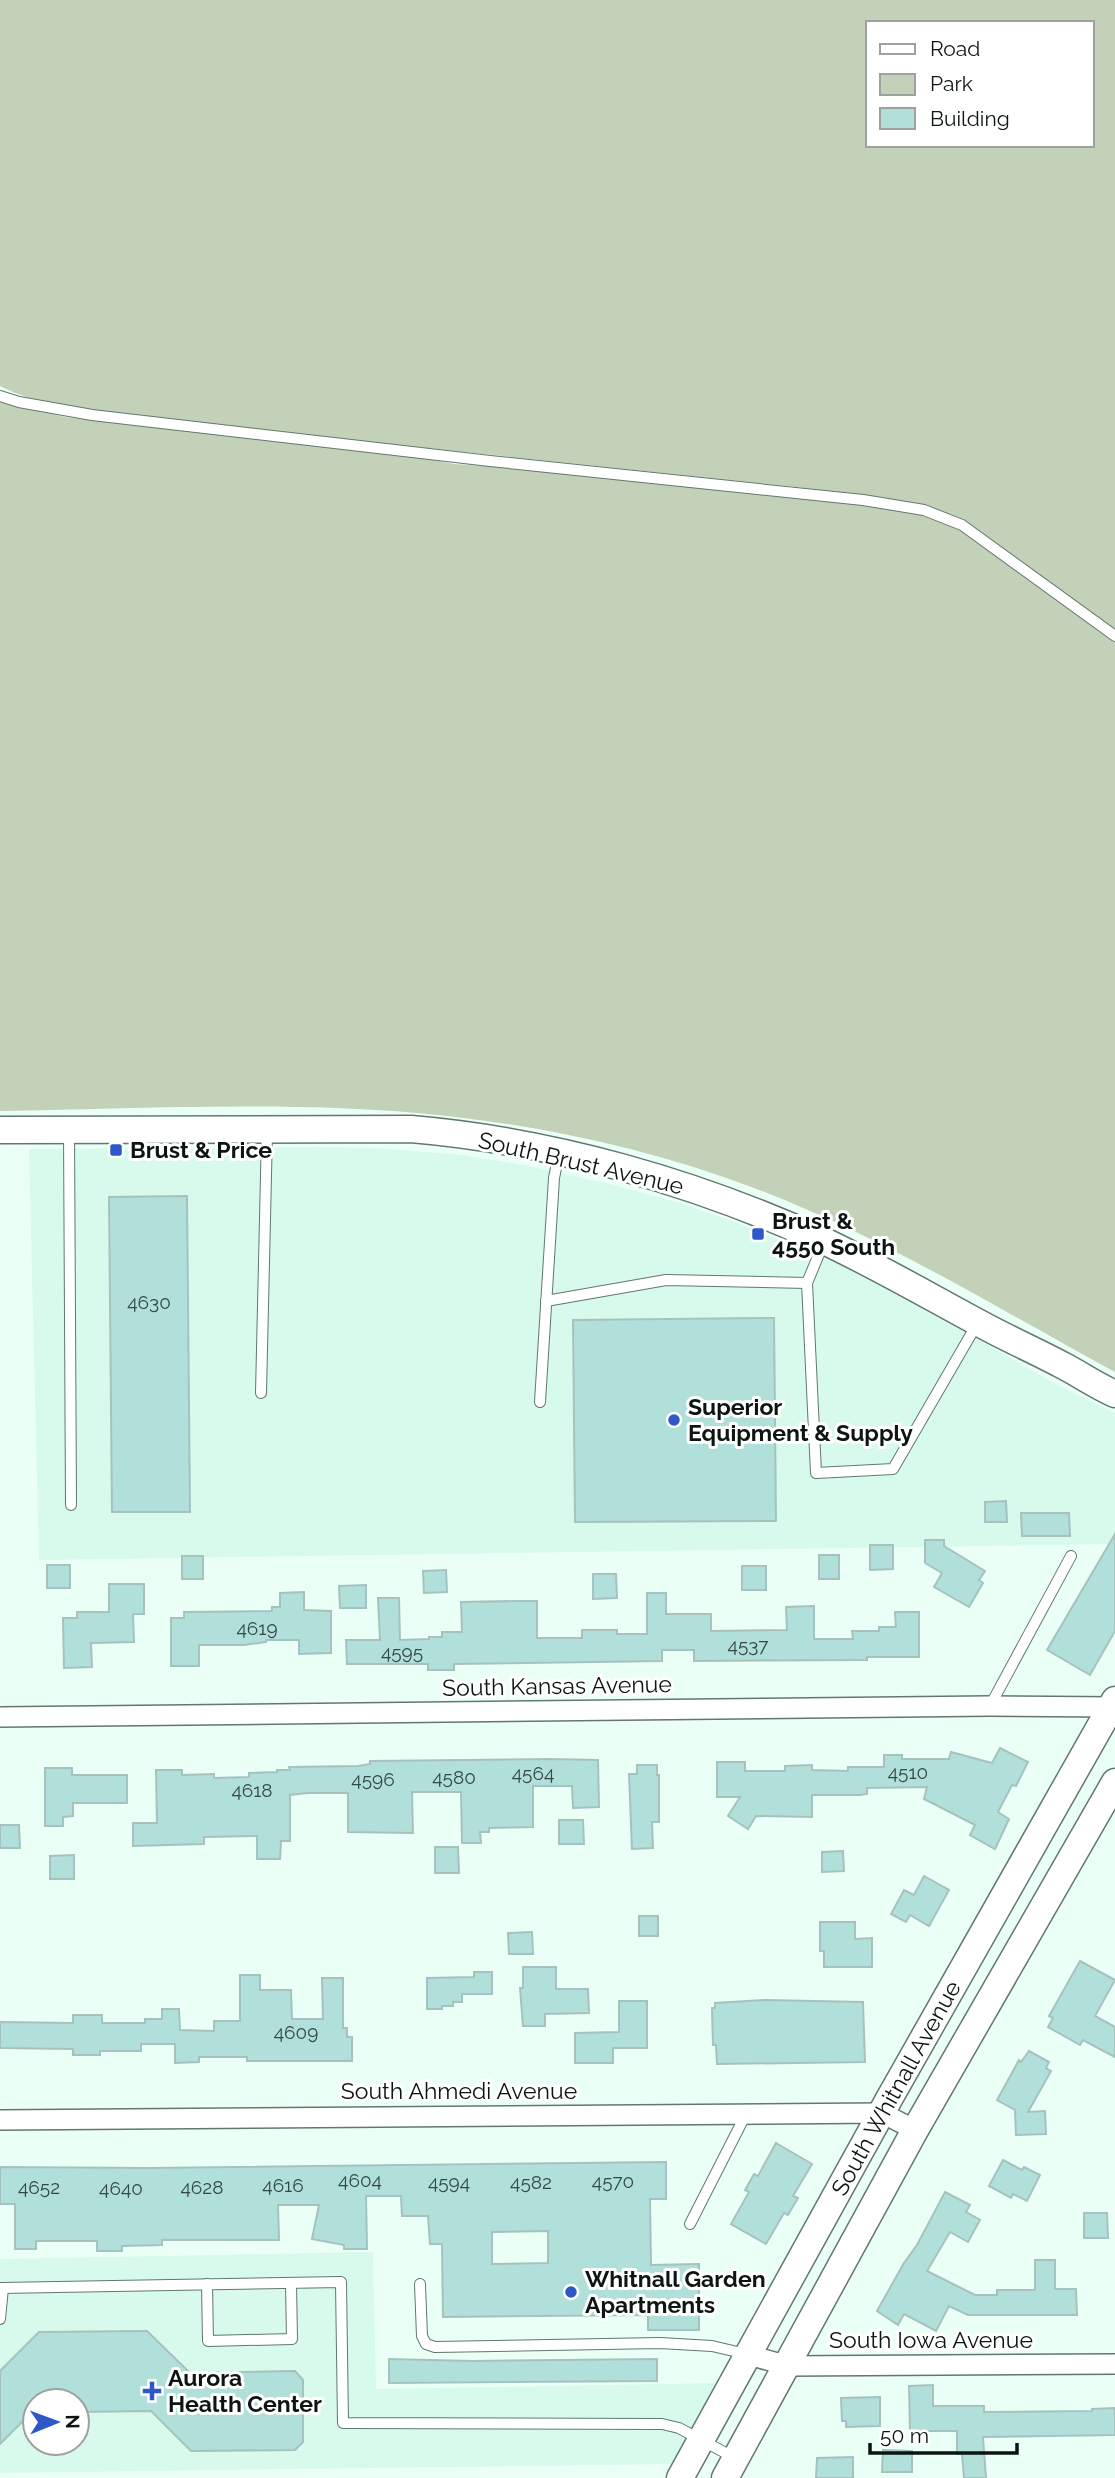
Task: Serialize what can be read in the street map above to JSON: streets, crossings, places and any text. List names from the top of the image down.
{
  "streets": {
    "street": [
      "South Brust Avenue",
      "South Kansas Avenue",
      "South Whitnall Avenue",
      "South Ahmedi Avenue",
      "South Iowa Avenue"
    ]
  },
  "crossings": [
    ["South Kansas Avenue", "South Whitnall Avenue"],
    ["South Whitnall Avenue", "South Ahmedi Avenue"],
    ["South Whitnall Avenue", "South Iowa Avenue"]
  ],
  "places": {
    "transit": ["Brust & Price", "Brust & 4550 South"],
    "other": ["Superior Equipment & Supply", "Whitnall Garden Apartments"],
    "health": ["Aurora Health Center"]
  },
  "house_numbers": [
    "4630",
    "4619",
    "4537",
    "4595",
    "4510",
    "4564",
    "4580",
    "4596",
    "4618",
    "4609",
    "4604",
    "4570",
    "4594",
    "4582",
    "4616",
    "4652",
    "4628",
    "4640"
  ],
  "legend": ["Road", "Park", "Building"],
  "scale_bar": "50 m",
  "north": "right"
}
